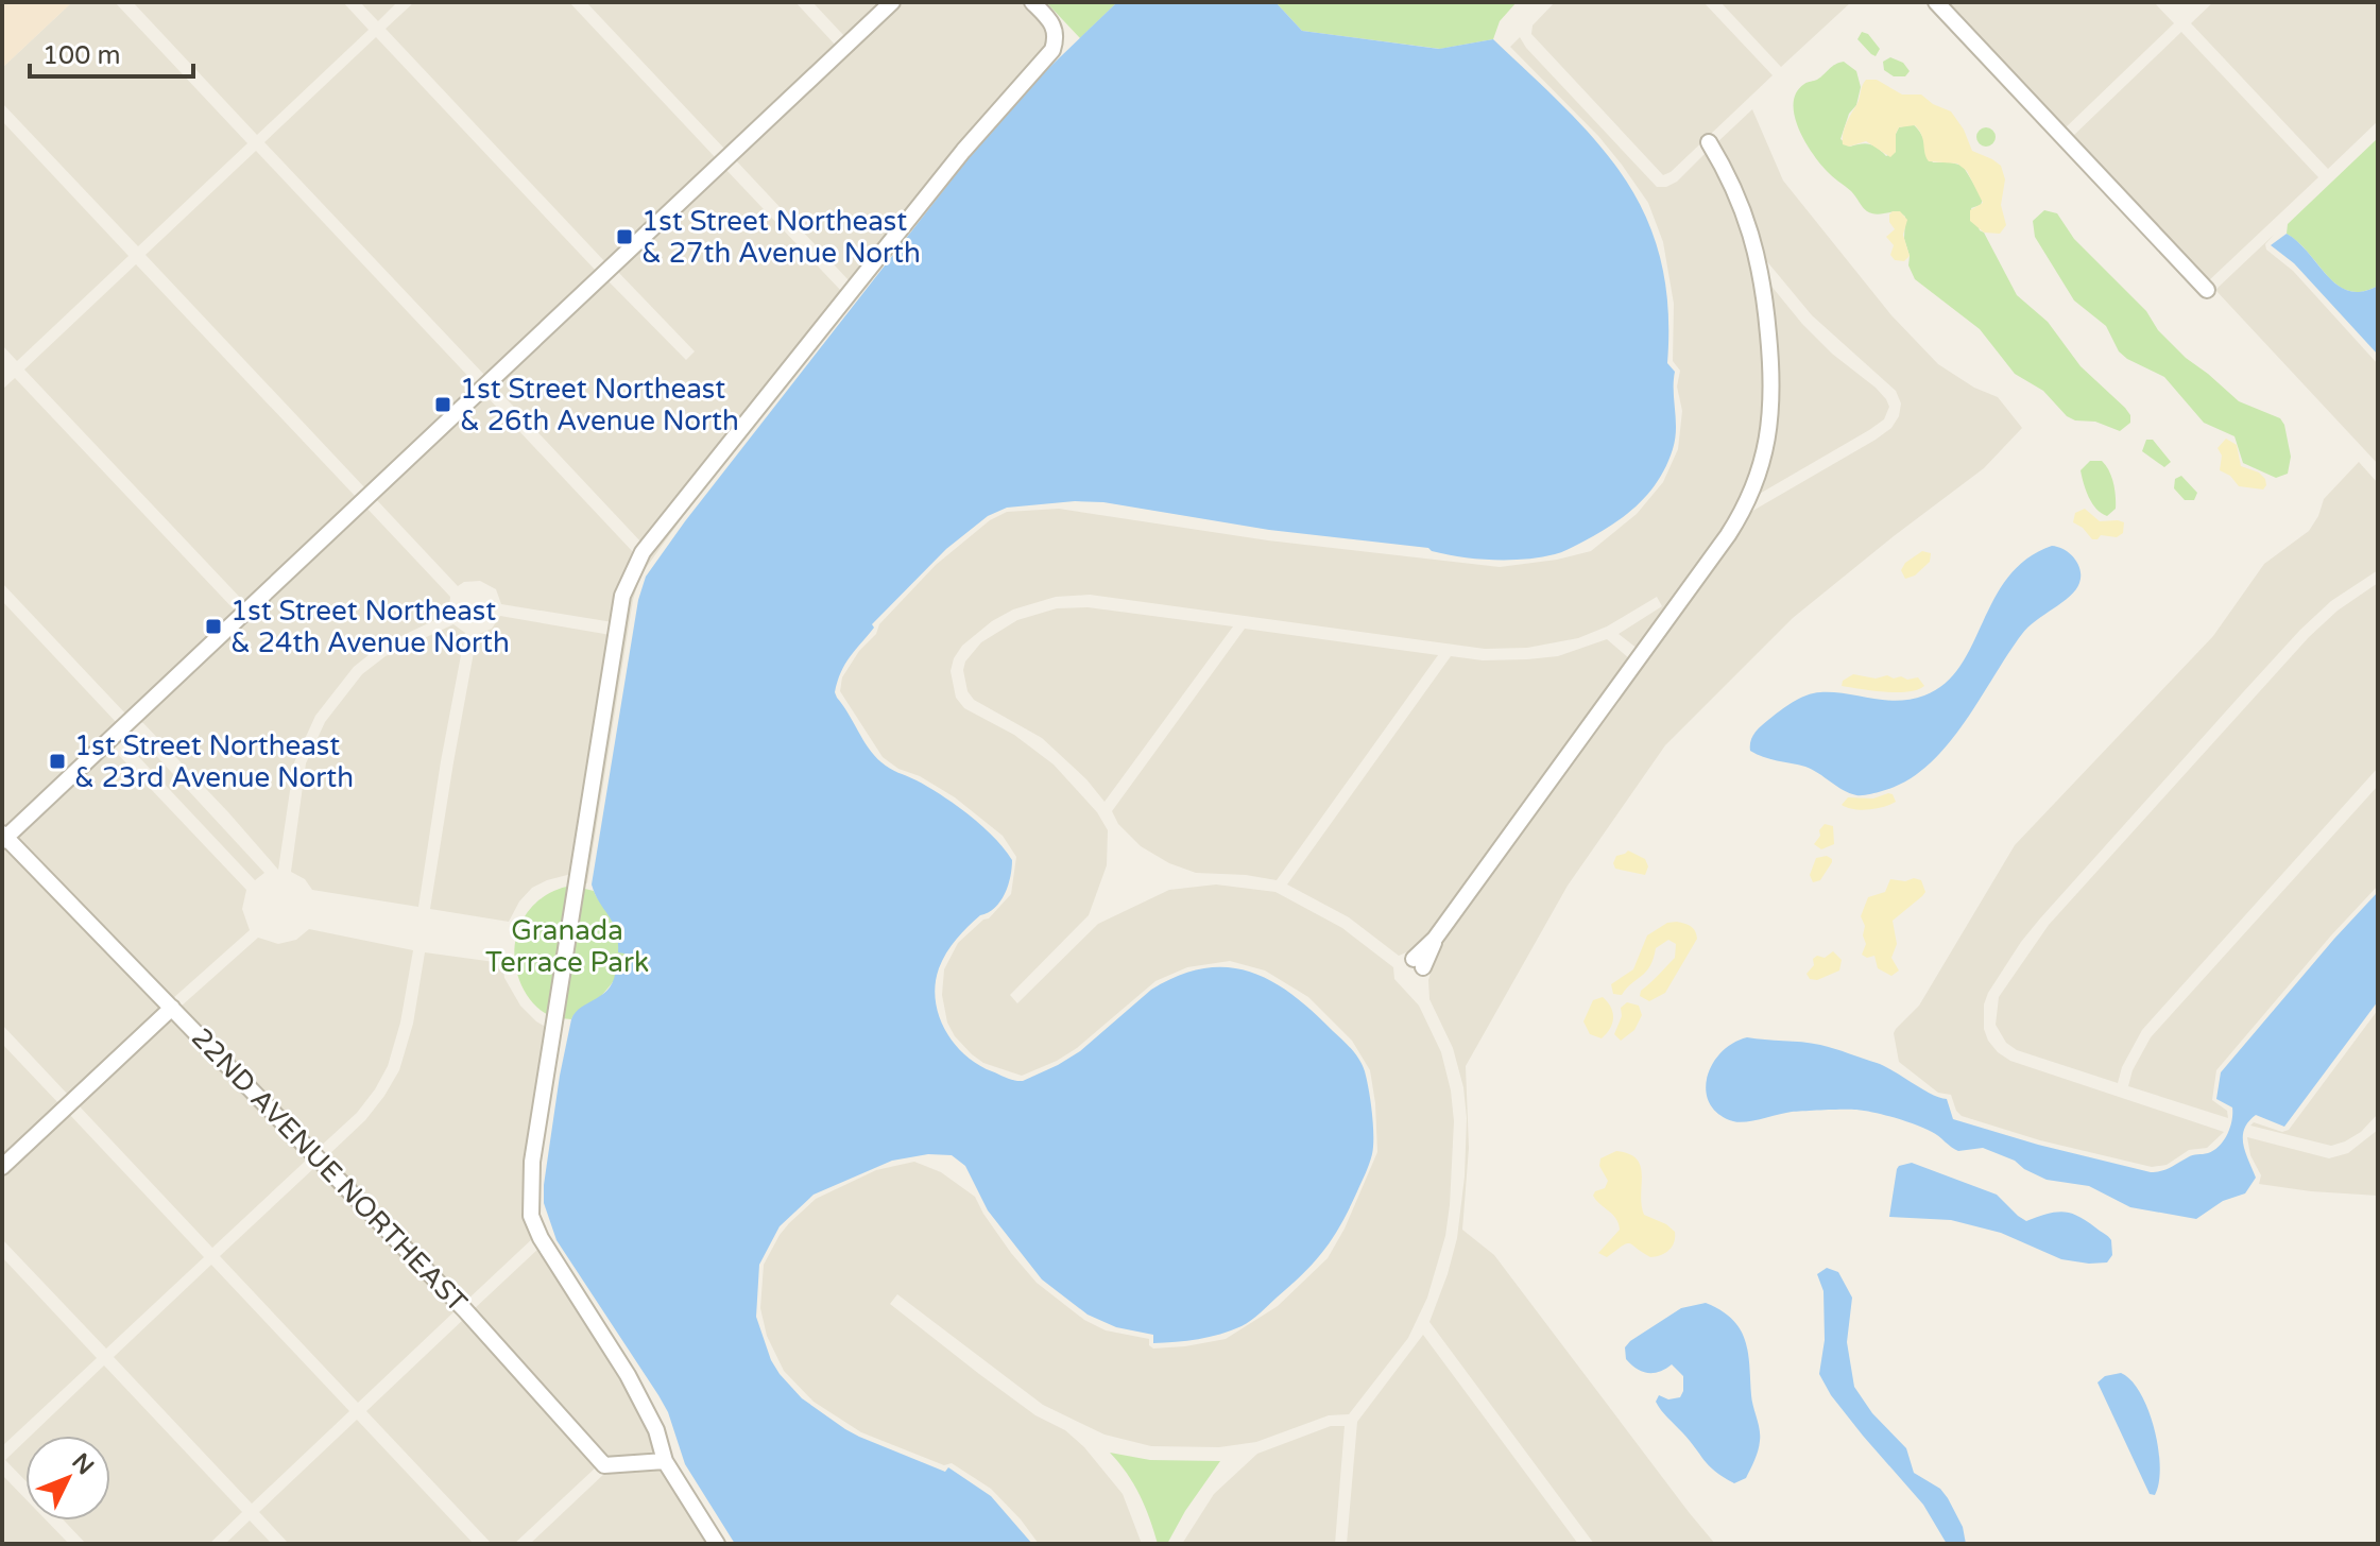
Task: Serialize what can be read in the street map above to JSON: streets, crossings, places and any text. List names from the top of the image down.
{
  "streets": {
    "street": ["22ND AVENUE NORTHEAST"]
  },
  "parks": ["Granada Terrace Park"],
  "places": {
    "transit": [
      "1st Street Northeast & 27th Avenue North",
      "1st Street Northeast & 26th Avenue North",
      "1st Street Northeast & 24th Avenue North",
      "1st Street Northeast & 23rd Avenue North"
    ]
  },
  "scale_bar": "100 m",
  "north": "top right"
}
